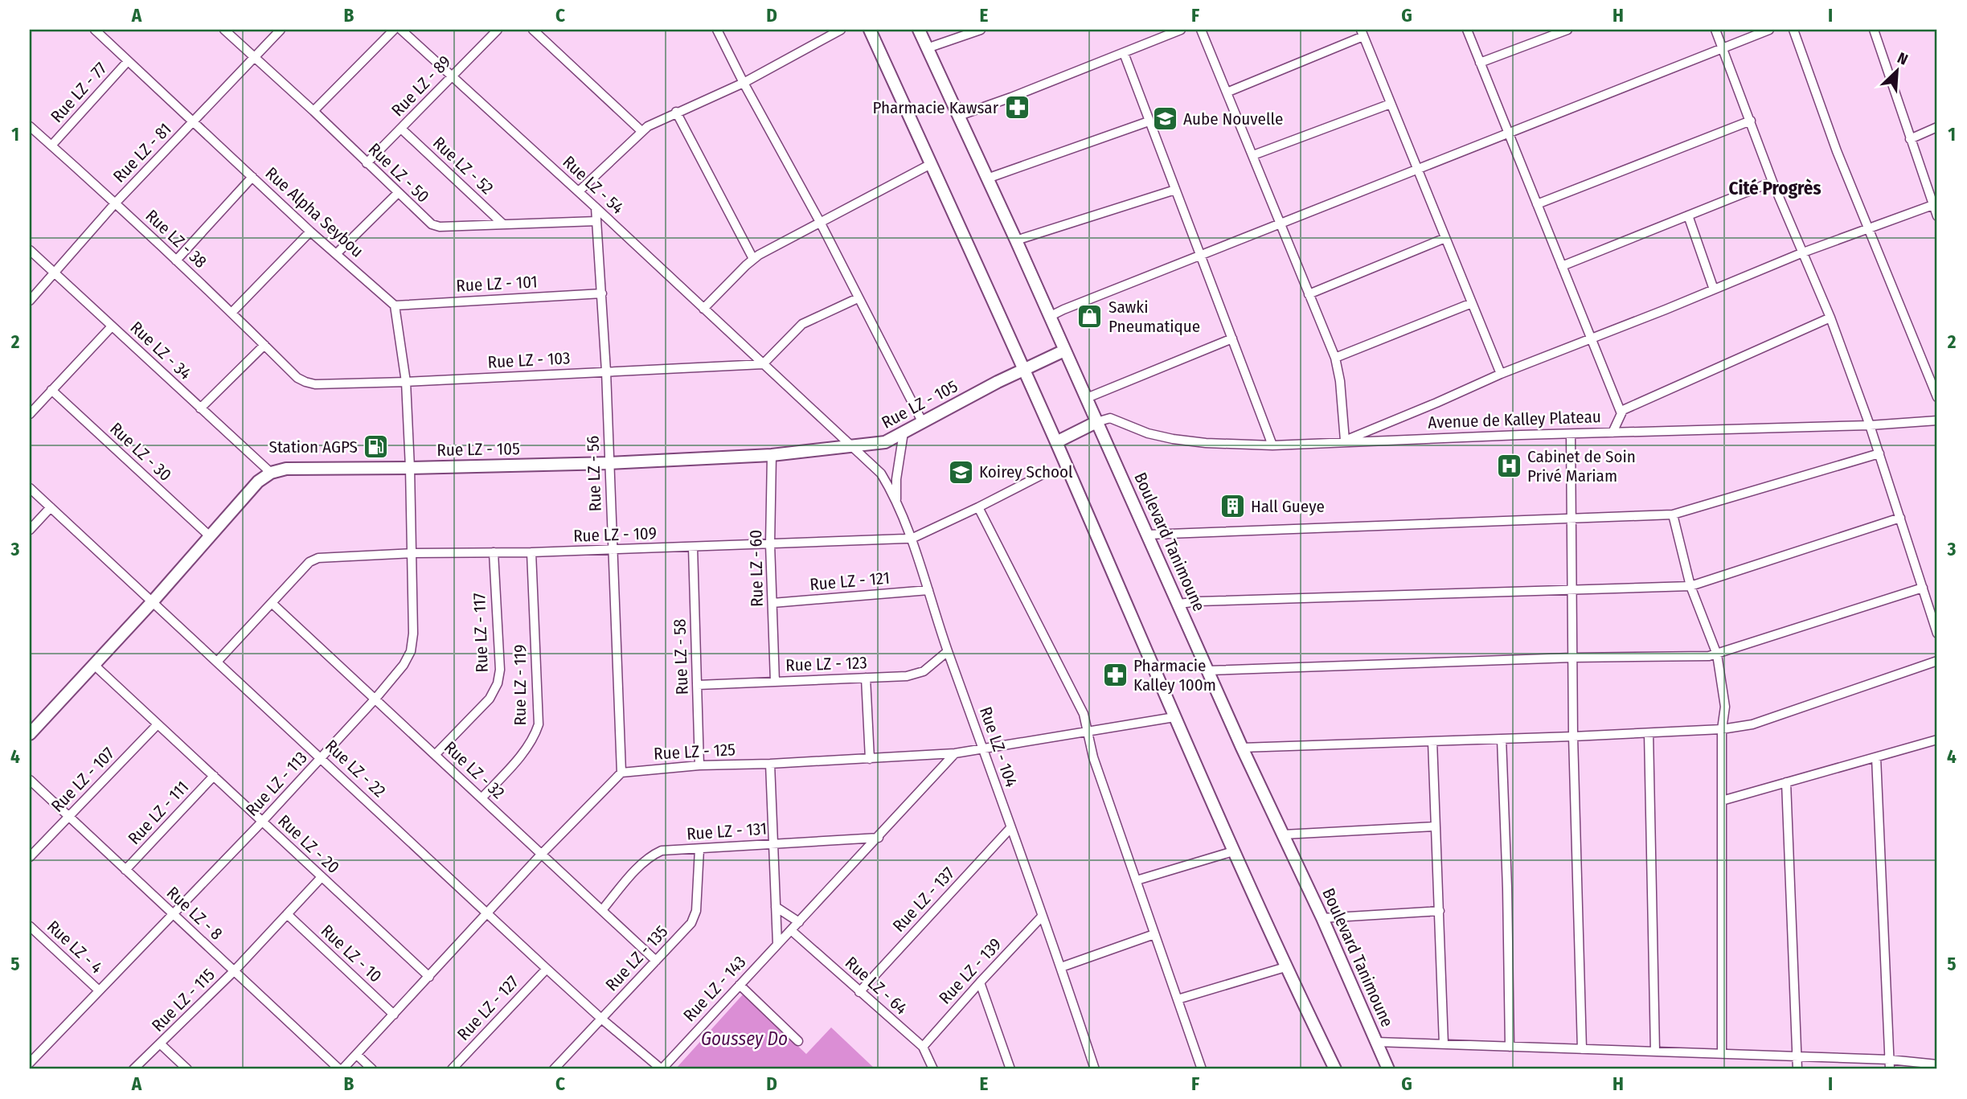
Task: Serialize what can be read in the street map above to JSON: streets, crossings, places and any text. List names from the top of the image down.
{
  "streets": {
    "main road": ["Rue LZ - 105", "Boulevard Tanimoune"],
    "street": [
      "Rue LZ - 89",
      "Rue LZ - 77",
      "Rue LZ - 81",
      "Rue LZ - 52",
      "Rue LZ - 50",
      "Rue LZ - 54",
      "Rue Alpha Seybou",
      "Rue LZ - 38",
      "Rue LZ - 101",
      "Rue LZ - 34",
      "Rue LZ - 103",
      "Avenue de Kalley Plateau",
      "Rue LZ - 30",
      "Rue LZ - 56",
      "Rue LZ - 109",
      "Rue LZ - 60",
      "Rue LZ - 121",
      "Rue LZ - 117",
      "Rue LZ - 58",
      "Rue LZ - 123",
      "Rue LZ - 119",
      "Rue LZ - 104",
      "Rue LZ - 125",
      "Rue LZ - 22",
      "Rue LZ - 32",
      "Rue LZ - 107",
      "Rue LZ - 113",
      "Rue LZ - 111",
      "Rue LZ - 131",
      "Rue LZ - 20",
      "Rue LZ - 137",
      "Rue LZ - 8",
      "Rue LZ - 4",
      "Rue LZ - 10",
      "Rue LZ - 135",
      "Rue LZ - 139",
      "Rue LZ - 64",
      "Rue LZ - 143",
      "Rue LZ - 115",
      "Rue LZ - 127"
    ]
  },
  "crossings": [
    ["Rue LZ - 89", "Rue LZ - 52"],
    ["Rue LZ - 89", "Rue LZ - 50"],
    ["Rue LZ - 89", "Rue LZ - 54"],
    ["Rue LZ - 77", "Rue Alpha Seybou"],
    ["Rue LZ - 77", "Rue LZ - 38"],
    ["Rue LZ - 81", "Rue LZ - 50"],
    ["Rue LZ - 81", "Rue Alpha Seybou"],
    ["Rue LZ - 81", "Rue LZ - 38"],
    ["Rue LZ - 81", "Rue LZ - 34"],
    ["Rue LZ - 52", "Rue LZ - 50"],
    ["Rue LZ - 50", "Rue LZ - 56"],
    ["Rue LZ - 54", "Rue LZ - 103"],
    ["Rue LZ - 54", "Rue LZ - 105"],
    ["Rue LZ - 54", "Rue LZ - 56"],
    ["Rue LZ - 54", "Rue LZ - 104"],
    ["Rue Alpha Seybou", "Rue LZ - 101"],
    ["Rue LZ - 38", "Rue LZ - 103"],
    ["Rue LZ - 101", "Rue LZ - 56"],
    ["Rue LZ - 34", "Rue LZ - 105"],
    ["Rue LZ - 103", "Rue LZ - 56"],
    ["Rue LZ - 105", "Rue LZ - 56"],
    ["Rue LZ - 105", "Boulevard Tanimoune"],
    ["Rue LZ - 105", "Rue LZ - 60"],
    ["Rue LZ - 105", "Rue LZ - 104"],
    ["Rue LZ - 105", "Rue LZ - 113"],
    ["Avenue de Kalley Plateau", "Boulevard Tanimoune"],
    ["Rue LZ - 56", "Rue LZ - 109"],
    ["Rue LZ - 56", "Rue LZ - 125"],
    ["Rue LZ - 109", "Rue LZ - 60"],
    ["Rue LZ - 109", "Rue LZ - 117"],
    ["Rue LZ - 109", "Rue LZ - 58"],
    ["Rue LZ - 109", "Rue LZ - 119"],
    ["Rue LZ - 109", "Rue LZ - 104"],
    ["Rue LZ - 109", "Rue LZ - 22"],
    ["Rue LZ - 109", "Rue LZ - 32"],
    ["Rue LZ - 109", "Rue LZ - 113"],
    ["Rue LZ - 60", "Rue LZ - 121"],
    ["Rue LZ - 60", "Rue LZ - 123"],
    ["Rue LZ - 121", "Rue LZ - 104"],
    ["Rue LZ - 117", "Rue LZ - 32"],
    ["Rue LZ - 58", "Rue LZ - 123"],
    ["Rue LZ - 58", "Rue LZ - 125"],
    ["Rue LZ - 123", "Rue LZ - 104"],
    ["Rue LZ - 119", "Rue LZ - 32"],
    ["Rue LZ - 104", "Rue LZ - 125"],
    ["Rue LZ - 104", "Rue LZ - 137"],
    ["Rue LZ - 104", "Rue LZ - 139"],
    ["Rue LZ - 22", "Rue LZ - 113"],
    ["Rue LZ - 22", "Rue LZ - 135"],
    ["Rue LZ - 22", "Rue LZ - 143"],
    ["Rue LZ - 22", "Rue LZ - 127"],
    ["Rue LZ - 32", "Rue LZ - 113"],
    ["Rue LZ - 32", "Rue LZ - 131"],
    ["Rue LZ - 32", "Rue LZ - 135"],
    ["Rue LZ - 107", "Rue LZ - 20"],
    ["Rue LZ - 107", "Rue LZ - 8"],
    ["Rue LZ - 113", "Rue LZ - 20"],
    ["Rue LZ - 113", "Rue LZ - 8"],
    ["Rue LZ - 113", "Rue LZ - 4"],
    ["Rue LZ - 111", "Rue LZ - 20"],
    ["Rue LZ - 111", "Rue LZ - 8"],
    ["Rue LZ - 131", "Rue LZ - 135"],
    ["Rue LZ - 20", "Rue LZ - 115"],
    ["Rue LZ - 137", "Rue LZ - 64"],
    ["Rue LZ - 8", "Rue LZ - 115"],
    ["Rue LZ - 10", "Rue LZ - 115"],
    ["Rue LZ - 139", "Rue LZ - 64"],
    ["Rue LZ - 64", "Rue LZ - 143"]
  ],
  "districts": ["Cité Progrès"],
  "water": ["Goussey Do"],
  "places": {
    "pharmacy": ["Pharmacie Kawsar", "Pharmacie Kalley 100m"],
    "school or university": ["Aube Nouvelle", "Koirey School"],
    "shop": ["Sawki Pneumatique"],
    "fuel station": ["Station AGPS"],
    "hospital": ["Cabinet de Soin Privé Mariam"],
    "building": ["Hall Gueye"]
  },
  "north": "top right",
  "grid": {
    "columns": [
      "A",
      "B",
      "C",
      "D",
      "E",
      "F",
      "G",
      "H",
      "I"
    ],
    "rows": [
      "1",
      "2",
      "3",
      "4",
      "5"
    ]
  }
}
